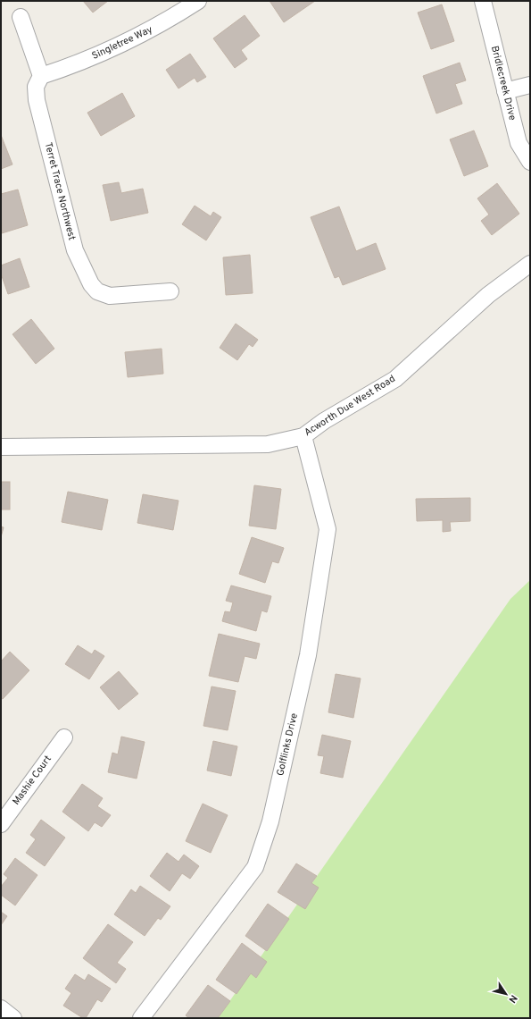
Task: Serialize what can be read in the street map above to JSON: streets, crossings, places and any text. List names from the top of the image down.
{
  "streets": {
    "street": [
      "Singletree Way",
      "Bridlecreek Drive",
      "Terret Trace Northwest",
      "Acworth Due West Road",
      "Golflinks Drive",
      "Mashie Court"
    ]
  },
  "crossings": [
    ["Singletree Way", "Terret Trace Northwest"],
    ["Acworth Due West Road", "Golflinks Drive"]
  ],
  "north": "bottom right"
}
